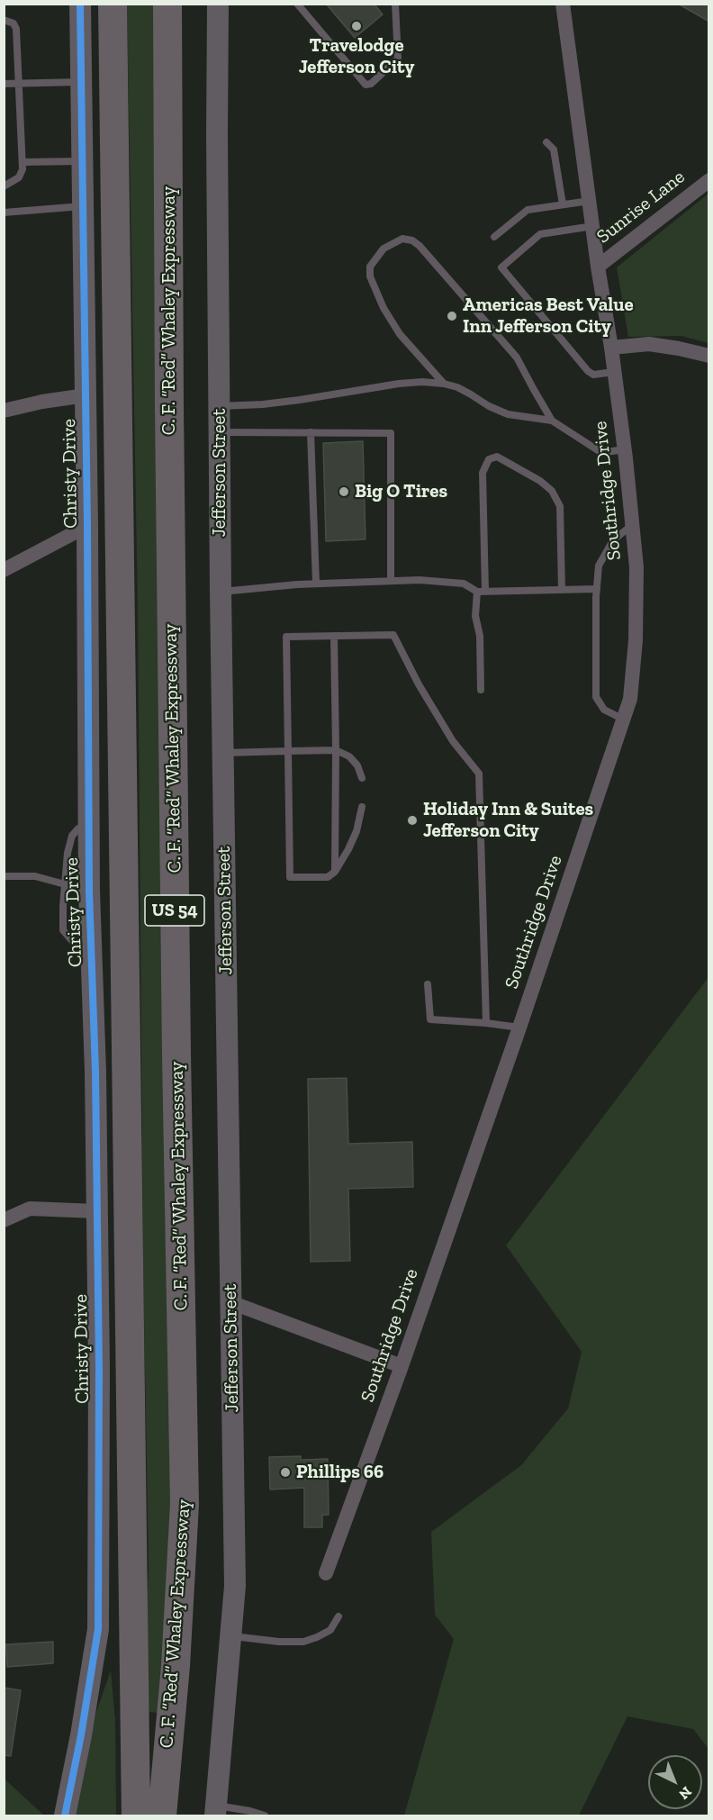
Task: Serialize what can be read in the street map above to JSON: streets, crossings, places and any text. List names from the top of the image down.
{
  "streets": {
    "highway": ["C. F. “Red” Whaley Expressway", "US 54"],
    "street": [
      "Sunrise Lane",
      "Jefferson Street",
      "Christy Drive",
      "Southridge Drive"
    ]
  },
  "crossings": [
    ["Sunrise Lane", "Southridge Drive"]
  ],
  "places": [
    "Travelodge Jefferson City",
    "Americas Best Value Inn Jefferson City",
    "Big O Tires",
    "Holiday Inn & Suites Jefferson City",
    "Phillips 66"
  ],
  "north": "bottom right"
}
